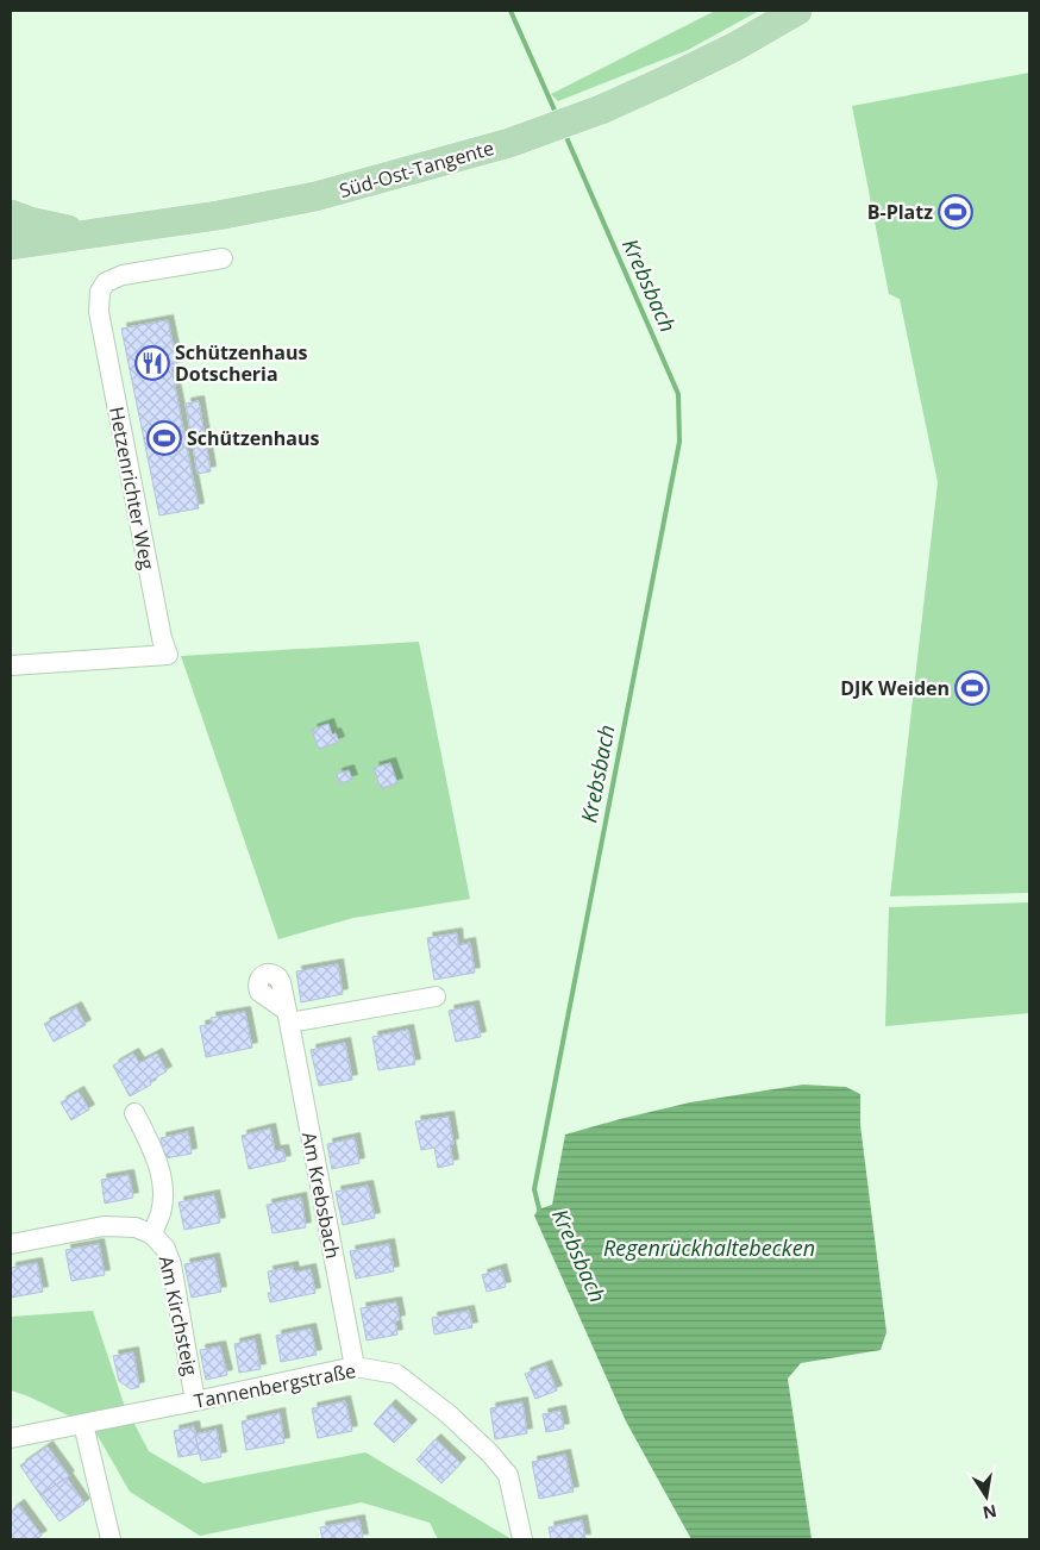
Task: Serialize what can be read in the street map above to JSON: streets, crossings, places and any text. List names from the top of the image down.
{
  "streets": {
    "main road": ["Süd-Ost-Tangente"],
    "street": [
      "Hetzenrichter Weg",
      "Am Krebsbach",
      "Am Kirchsteig",
      "Tannenbergstraße"
    ]
  },
  "crossings": [
    ["Am Krebsbach", "Tannenbergstraße"],
    ["Am Kirchsteig", "Tannenbergstraße"]
  ],
  "water": ["Krebsbach", "Regenrückhaltebecken"],
  "places": {
    "sports": ["B-Platz", "Schützenhaus", "DJK Weiden"],
    "restaurant": ["Schützenhaus Dotscheria"]
  },
  "north": "bottom"
}
